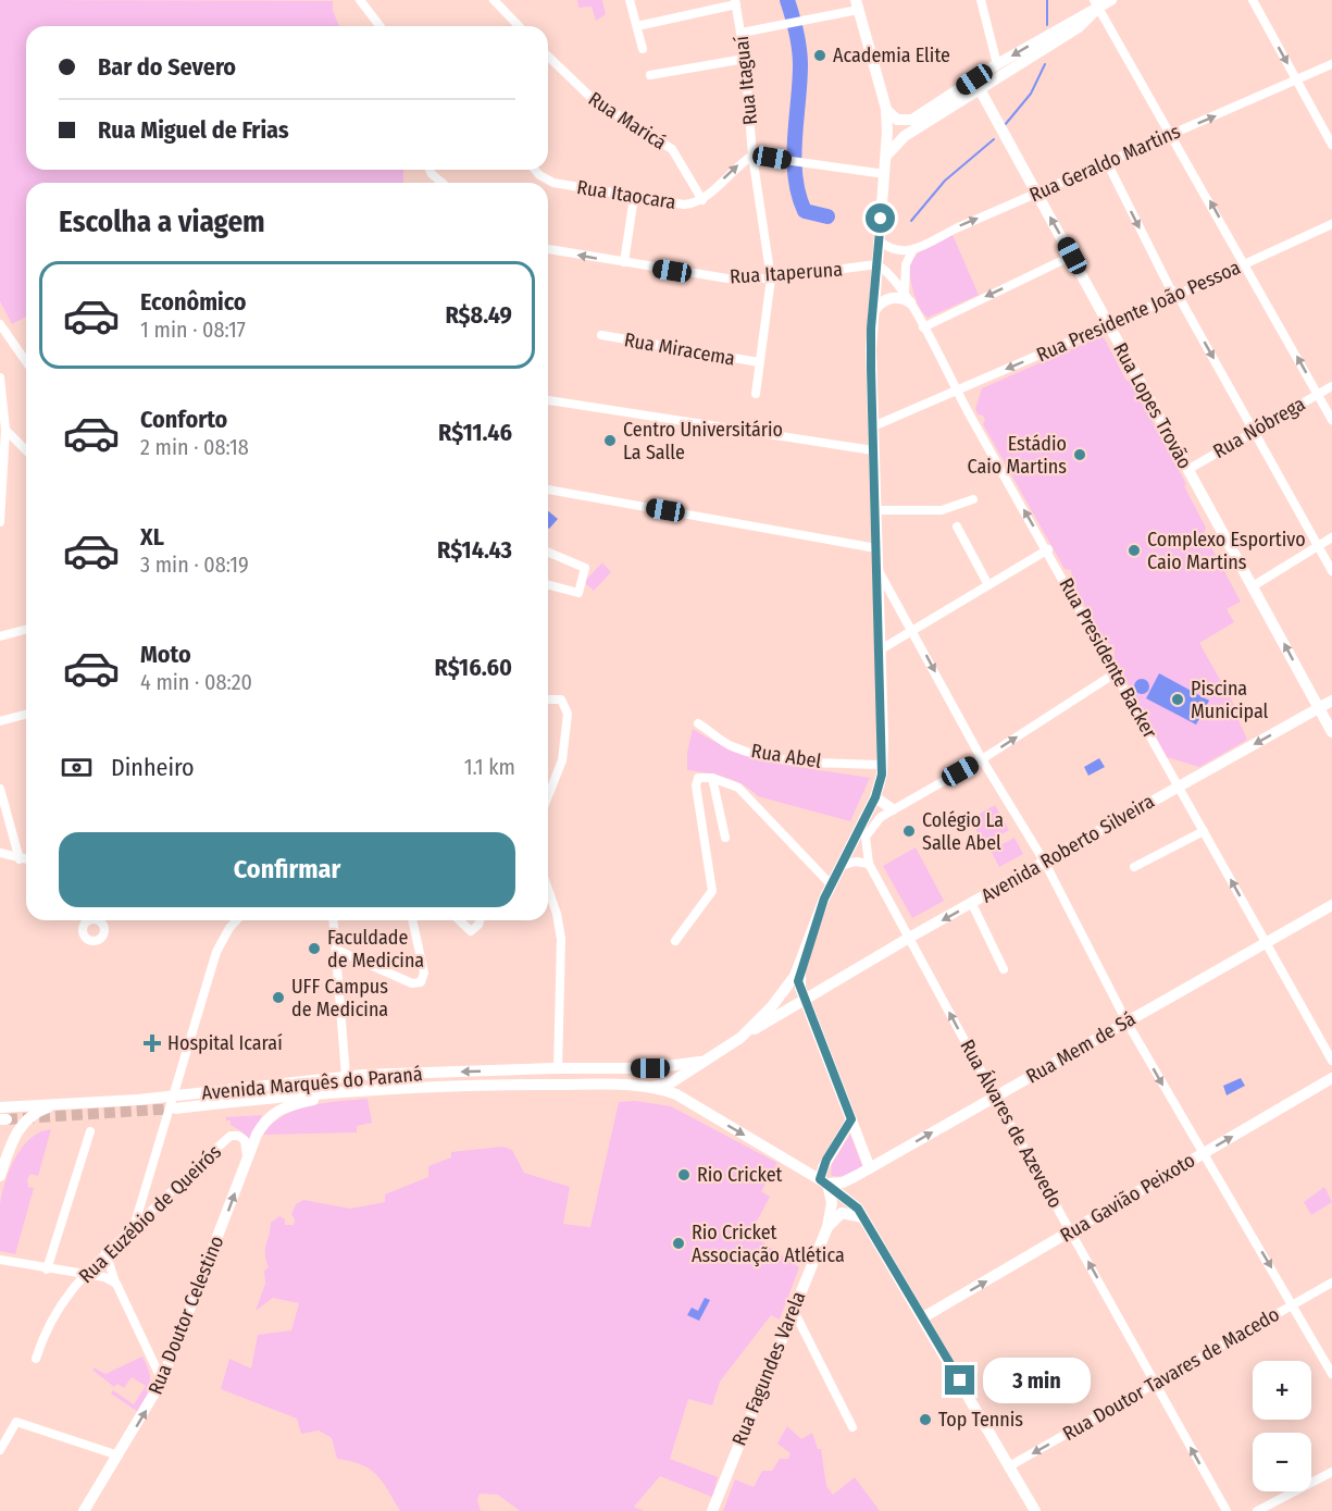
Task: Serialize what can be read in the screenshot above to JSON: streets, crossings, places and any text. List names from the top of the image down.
{
  "streets": {
    "main road": [
      "Rua Lopes Trovão",
      "Avenida Roberto Silveira",
      "Rua Mem de Sá",
      "Avenida Marquês do Paraná",
      "Rua Gavião Peixoto",
      "Rua Doutor Celestino",
      "Rua Fagundes Varela"
    ],
    "street": [
      "Rua Itaguaí",
      "Rua Maricá",
      "Rua Geraldo Martins",
      "Rua Itaocara",
      "Rua Itaperuna",
      "Rua Presidente João Pessoa",
      "Rua Miracema",
      "Rua Nóbrega",
      "Rua Presidente Backer",
      "Rua Abel",
      "Rua Álvares de Azevedo",
      "Rua Euzébio de Queirós",
      "Rua Doutor Tavares de Macedo"
    ]
  },
  "crossings": [
    ["Rua Itaguaí", "Rua Itaocara"],
    ["Rua Itaguaí", "Rua Itaperuna"],
    ["Rua Itaguaí", "Rua Miracema"],
    ["Rua Maricá", "Rua Itaocara"],
    ["Rua Geraldo Martins", "Rua Lopes Trovão"],
    ["Rua Itaperuna", "Rua Presidente Backer"],
    ["Rua Presidente João Pessoa", "Rua Lopes Trovão"],
    ["Rua Presidente João Pessoa", "Rua Presidente Backer"],
    ["Rua Lopes Trovão", "Rua Nóbrega"],
    ["Rua Lopes Trovão", "Avenida Roberto Silveira"],
    ["Rua Presidente Backer", "Avenida Roberto Silveira"],
    ["Rua Presidente Backer", "Rua Mem de Sá"],
    ["Avenida Roberto Silveira", "Rua Álvares de Azevedo"],
    ["Rua Mem de Sá", "Avenida Marquês do Paraná"],
    ["Rua Mem de Sá", "Rua Álvares de Azevedo"],
    ["Rua Mem de Sá", "Rua Fagundes Varela"],
    ["Avenida Marquês do Paraná", "Rua Gavião Peixoto"],
    ["Avenida Marquês do Paraná", "Rua Doutor Celestino"],
    ["Avenida Marquês do Paraná", "Rua Fagundes Varela"],
    ["Avenida Marquês do Paraná", "Rua Doutor Tavares de Macedo"],
    ["Rua Álvares de Azevedo", "Rua Gavião Peixoto"],
    ["Rua Álvares de Azevedo", "Rua Doutor Tavares de Macedo"],
    ["Rua Euzébio de Queirós", "Rua Doutor Celestino"]
  ],
  "one_way": [
    "Rua Álvares de Azevedo",
    "Rua Gavião Peixoto",
    "Rua Doutor Celestino",
    "Rua Doutor Tavares de Macedo"
  ],
  "places": {
    "other": [
      "Academia Elite",
      "Centro Universitário La Salle",
      "Estádio Caio Martins",
      "Complexo Esportivo Caio Martins",
      "Piscina Municipal",
      "Colégio La Salle Abel",
      "Faculdade de Medicina",
      "UFF Campus de Medicina",
      "Rio Cricket",
      "Rio Cricket Associação Atlética",
      "Top Tennis"
    ],
    "health": ["Hospital Icaraí"]
  },
  "page": {
    "banner": ["Bar do Severo", "Rua Miguel de Frias"],
    "heading": "Escolha a viagem",
    "list": [
      {
        "name": "Econômico",
        "note": "1 min · 08:17",
        "value": "R$8.49"
      },
      {
        "name": "Conforto",
        "note": "2 min · 08:18",
        "value": "R$11.46"
      },
      {
        "name": "XL",
        "note": "3 min · 08:19",
        "value": "R$14.43"
      },
      {
        "name": "Moto",
        "note": "4 min · 08:20",
        "value": "R$16.60"
      }
    ],
    "pay": ["Dinheiro", "1.1 km"],
    "buttons": "Confirmar",
    "bubble": "3 min",
    "map_buttons": ["+", "−"]
  }
}
